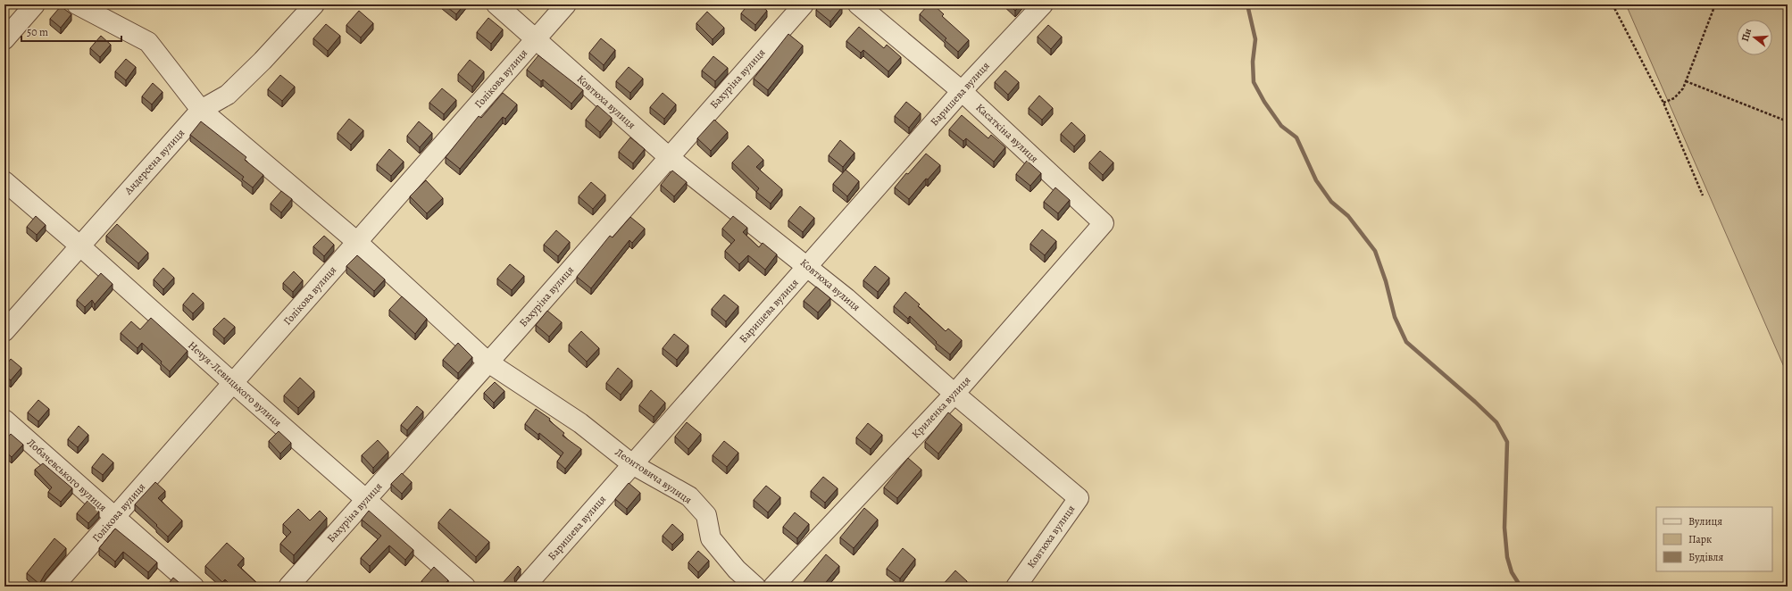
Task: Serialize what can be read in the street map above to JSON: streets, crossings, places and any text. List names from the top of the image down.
{
  "streets": {
    "street": [
      "Голікова вулиця",
      "Бахуріна вулиця",
      "Баришева вулиця",
      "Ковтюха вулиця",
      "Касаткіна вулиця",
      "Андерсена вулиця",
      "Нечуя-Левицького вулиця",
      "Криленка вулиця",
      "Лобачевського вулиця",
      "Леонтовича вулиця"
    ]
  },
  "crossings": [
    ["Голікова вулиця", "Ковтюха вулиця"],
    ["Голікова вулиця", "Нечуя-Левицького вулиця"],
    ["Голікова вулиця", "Лобачевського вулиця"],
    ["Голікова вулиця", "Леонтовича вулиця"],
    ["Бахуріна вулиця", "Ковтюха вулиця"],
    ["Бахуріна вулиця", "Нечуя-Левицького вулиця"],
    ["Бахуріна вулиця", "Леонтовича вулиця"],
    ["Баришева вулиця", "Ковтюха вулиця"],
    ["Баришева вулиця", "Касаткіна вулиця"],
    ["Баришева вулиця", "Леонтовича вулиця"],
    ["Ковтюха вулиця", "Криленка вулиця"],
    ["Касаткіна вулиця", "Криленка вулиця"],
    ["Андерсена вулиця", "Нечуя-Левицького вулиця"],
    ["Андерсена вулиця", "Леонтовича вулиця"]
  ],
  "legend": ["Вулиця", "Парк", "Будівля"],
  "scale_bar": "50 m",
  "north": "left"
}
